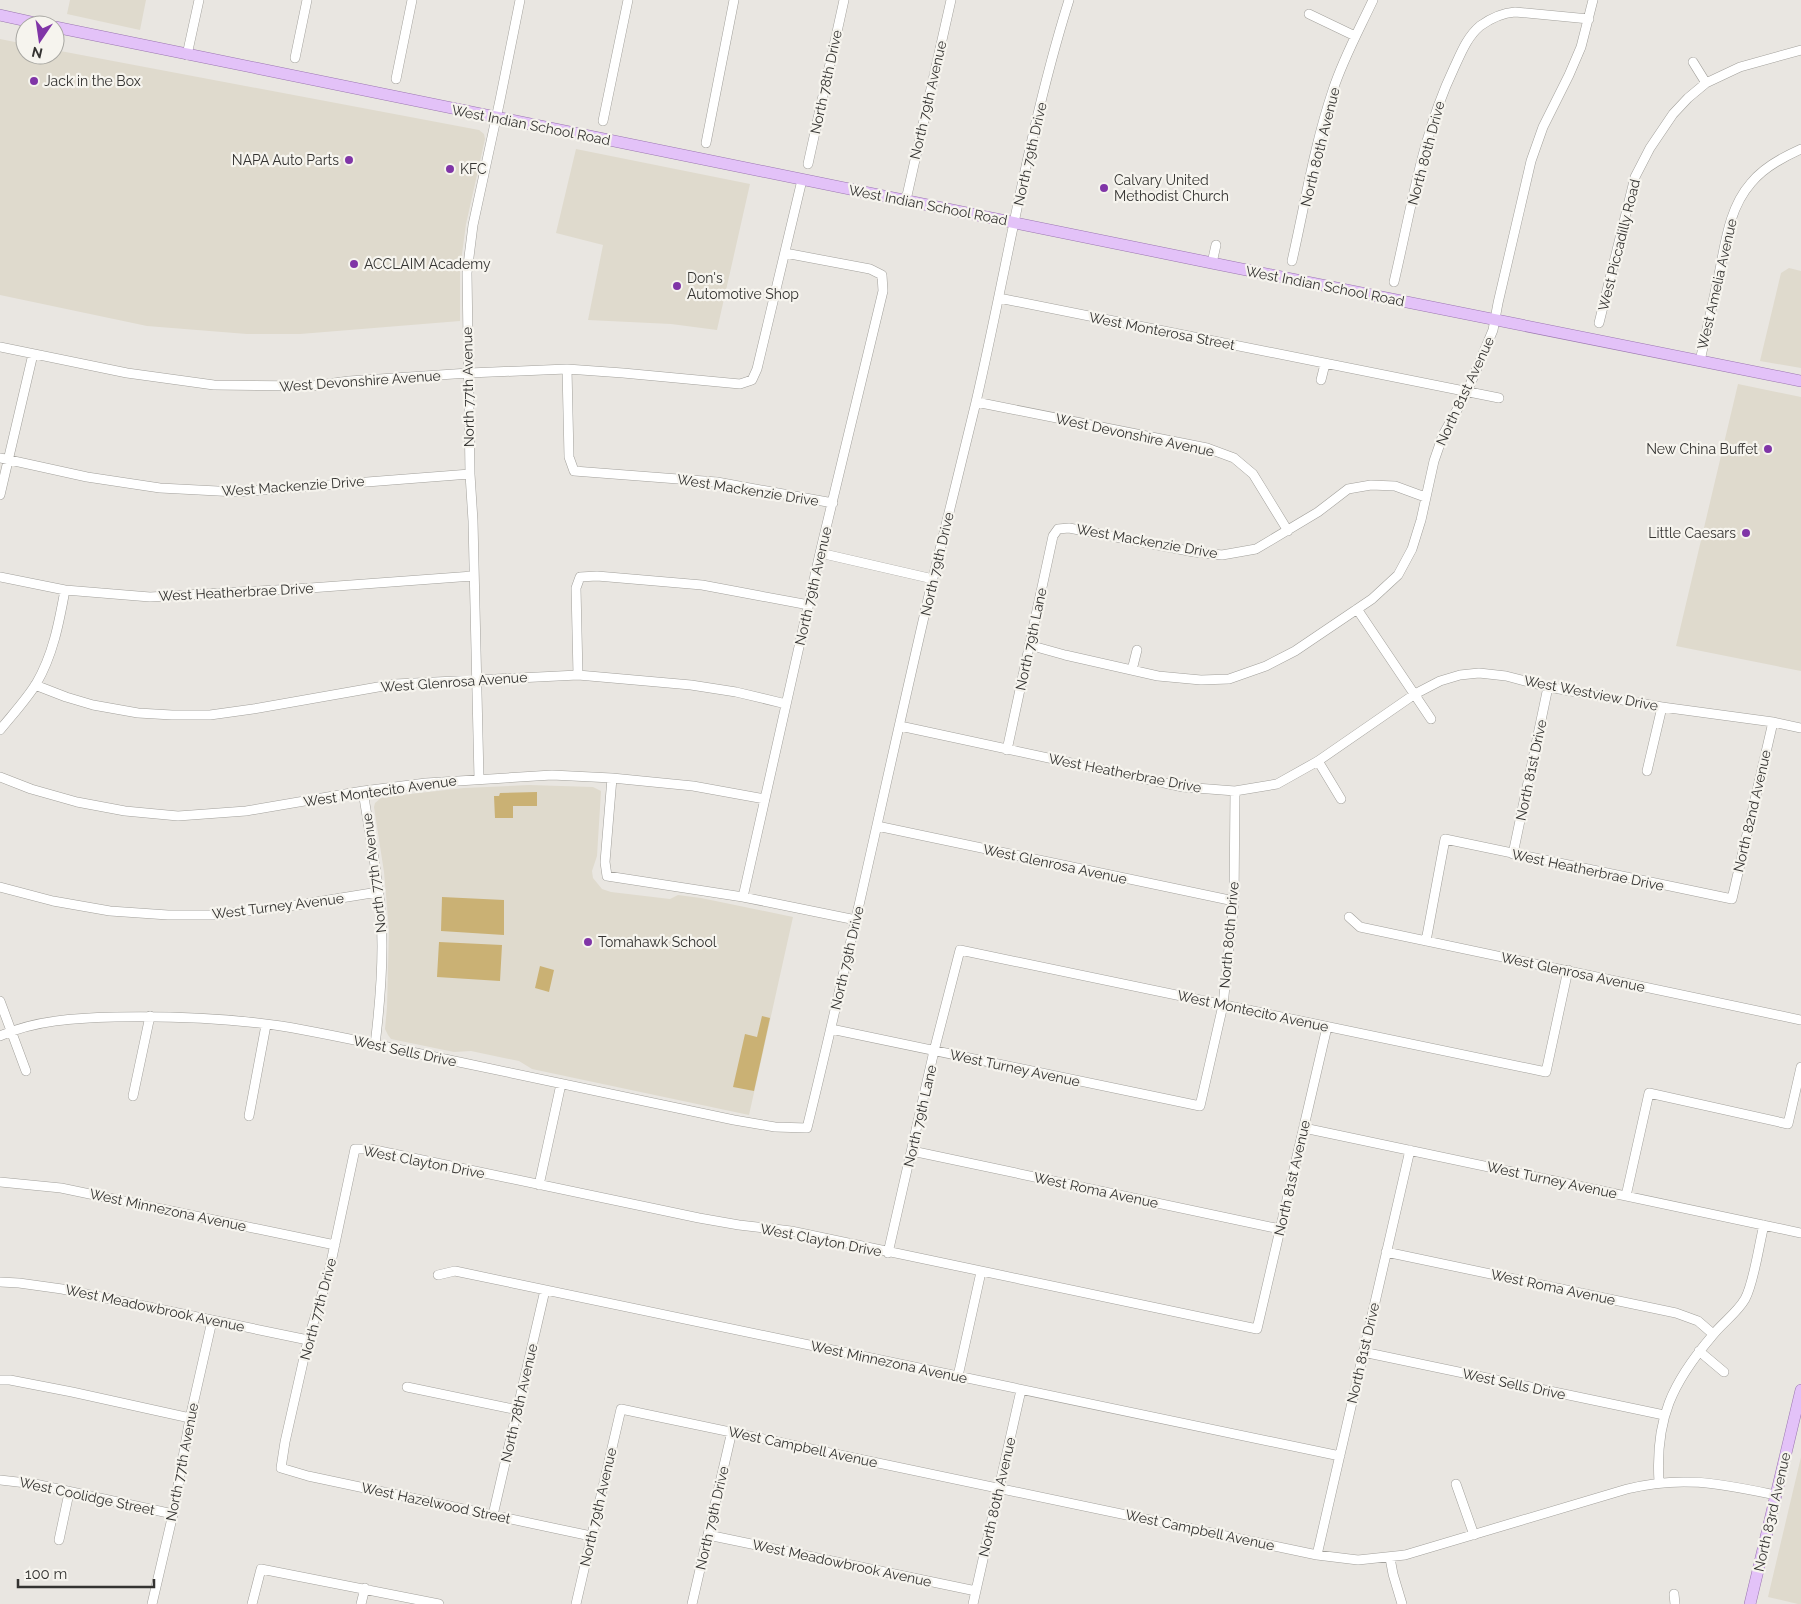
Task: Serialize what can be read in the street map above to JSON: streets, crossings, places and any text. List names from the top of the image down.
{
  "streets": {
    "main road": ["West Indian School Road", "North 83rd Avenue"],
    "street": [
      "North 78th Drive",
      "North 79th Avenue",
      "North 80th Avenue",
      "North 80th Drive",
      "North 79th Drive",
      "West Piccadilly Road",
      "West Amelia Avenue",
      "West Monterosa Street",
      "West Devonshire Avenue",
      "North 77th Avenue",
      "North 81st Avenue",
      "West Mackenzie Drive",
      "West Heatherbrae Drive",
      "North 79th Lane",
      "West Glenrosa Avenue",
      "West Westview Drive",
      "North 81st Drive",
      "West Montecito Avenue",
      "North 82nd Avenue",
      "West Turney Avenue",
      "West Sells Drive",
      "West Clayton Drive",
      "West Roma Avenue",
      "West Minnezona Avenue",
      "West Meadowbrook Avenue",
      "North 77th Drive",
      "North 78th Avenue",
      "West Campbell Avenue",
      "West Coolidge Street",
      "West Hazelwood Street"
    ]
  },
  "crossings": [
    ["North 79th Avenue", "West Indian School Road"],
    ["North 79th Avenue", "West Devonshire Avenue"],
    ["North 79th Avenue", "West Mackenzie Drive"],
    ["North 79th Avenue", "West Glenrosa Avenue"],
    ["North 79th Avenue", "West Montecito Avenue"],
    ["North 79th Avenue", "West Campbell Avenue"],
    ["North 79th Avenue", "West Hazelwood Street"],
    ["West Indian School Road", "North 79th Drive"],
    ["West Indian School Road", "West Amelia Avenue"],
    ["West Indian School Road", "North 77th Avenue"],
    ["West Indian School Road", "North 81st Avenue"],
    ["North 80th Avenue", "West Minnezona Avenue"],
    ["North 80th Avenue", "West Meadowbrook Avenue"],
    ["North 80th Avenue", "West Campbell Avenue"],
    ["North 80th Drive", "North 81st Avenue"],
    ["North 80th Drive", "West Heatherbrae Drive"],
    ["North 80th Drive", "West Glenrosa Avenue"],
    ["North 80th Drive", "West Montecito Avenue"],
    ["North 80th Drive", "West Turney Avenue"],
    ["North 79th Drive", "West Monterosa Street"],
    ["North 79th Drive", "West Devonshire Avenue"],
    ["North 79th Drive", "West Heatherbrae Drive"],
    ["North 79th Drive", "West Glenrosa Avenue"],
    ["North 79th Drive", "West Turney Avenue"],
    ["North 79th Drive", "West Sells Drive"],
    ["North 79th Drive", "West Meadowbrook Avenue"],
    ["North 79th Drive", "West Campbell Avenue"],
    ["West Monterosa Street", "North 81st Avenue"],
    ["West Devonshire Avenue", "North 77th Avenue"],
    ["West Devonshire Avenue", "West Mackenzie Drive"],
    ["North 77th Avenue", "West Mackenzie Drive"],
    ["North 77th Avenue", "West Heatherbrae Drive"],
    ["North 77th Avenue", "West Glenrosa Avenue"],
    ["North 77th Avenue", "West Montecito Avenue"],
    ["North 77th Avenue", "West Turney Avenue"],
    ["North 77th Avenue", "West Sells Drive"],
    ["North 77th Avenue", "West Meadowbrook Avenue"],
    ["North 77th Avenue", "West Coolidge Street"],
    ["North 81st Avenue", "West Mackenzie Drive"],
    ["North 81st Avenue", "West Montecito Avenue"],
    ["North 81st Avenue", "West Turney Avenue"],
    ["North 81st Avenue", "West Clayton Drive"],
    ["North 81st Avenue", "West Roma Avenue"],
    ["West Mackenzie Drive", "North 79th Lane"],
    ["West Heatherbrae Drive", "North 79th Lane"],
    ["West Heatherbrae Drive", "West Glenrosa Avenue"],
    ["West Heatherbrae Drive", "West Westview Drive"],
    ["West Heatherbrae Drive", "North 81st Drive"],
    ["West Heatherbrae Drive", "North 82nd Avenue"],
    ["North 79th Lane", "West Montecito Avenue"],
    ["North 79th Lane", "West Turney Avenue"],
    ["North 79th Lane", "West Clayton Drive"],
    ["North 79th Lane", "West Roma Avenue"],
    ["West Glenrosa Avenue", "West Montecito Avenue"],
    ["West Westview Drive", "North 81st Drive"],
    ["West Westview Drive", "North 82nd Avenue"],
    ["North 81st Drive", "West Turney Avenue"],
    ["North 81st Drive", "West Sells Drive"],
    ["North 81st Drive", "West Roma Avenue"],
    ["North 81st Drive", "West Minnezona Avenue"],
    ["North 81st Drive", "West Campbell Avenue"],
    ["West Clayton Drive", "North 77th Drive"],
    ["West Minnezona Avenue", "North 77th Drive"],
    ["West Minnezona Avenue", "North 78th Avenue"],
    ["West Meadowbrook Avenue", "North 77th Drive"],
    ["North 77th Drive", "West Hazelwood Street"],
    ["North 78th Avenue", "West Hazelwood Street"],
    ["West Campbell Avenue", "North 83rd Avenue"]
  ],
  "places": [
    "Jack in the Box",
    "NAPA Auto Parts",
    "KFC",
    "Calvary United Methodist Church",
    "ACCLAIM Academy",
    "Don's Automotive Shop",
    "New China Buffet",
    "Little Caesars",
    "Tomahawk School"
  ],
  "scale_bar": "100 m",
  "north": "bottom"
}
